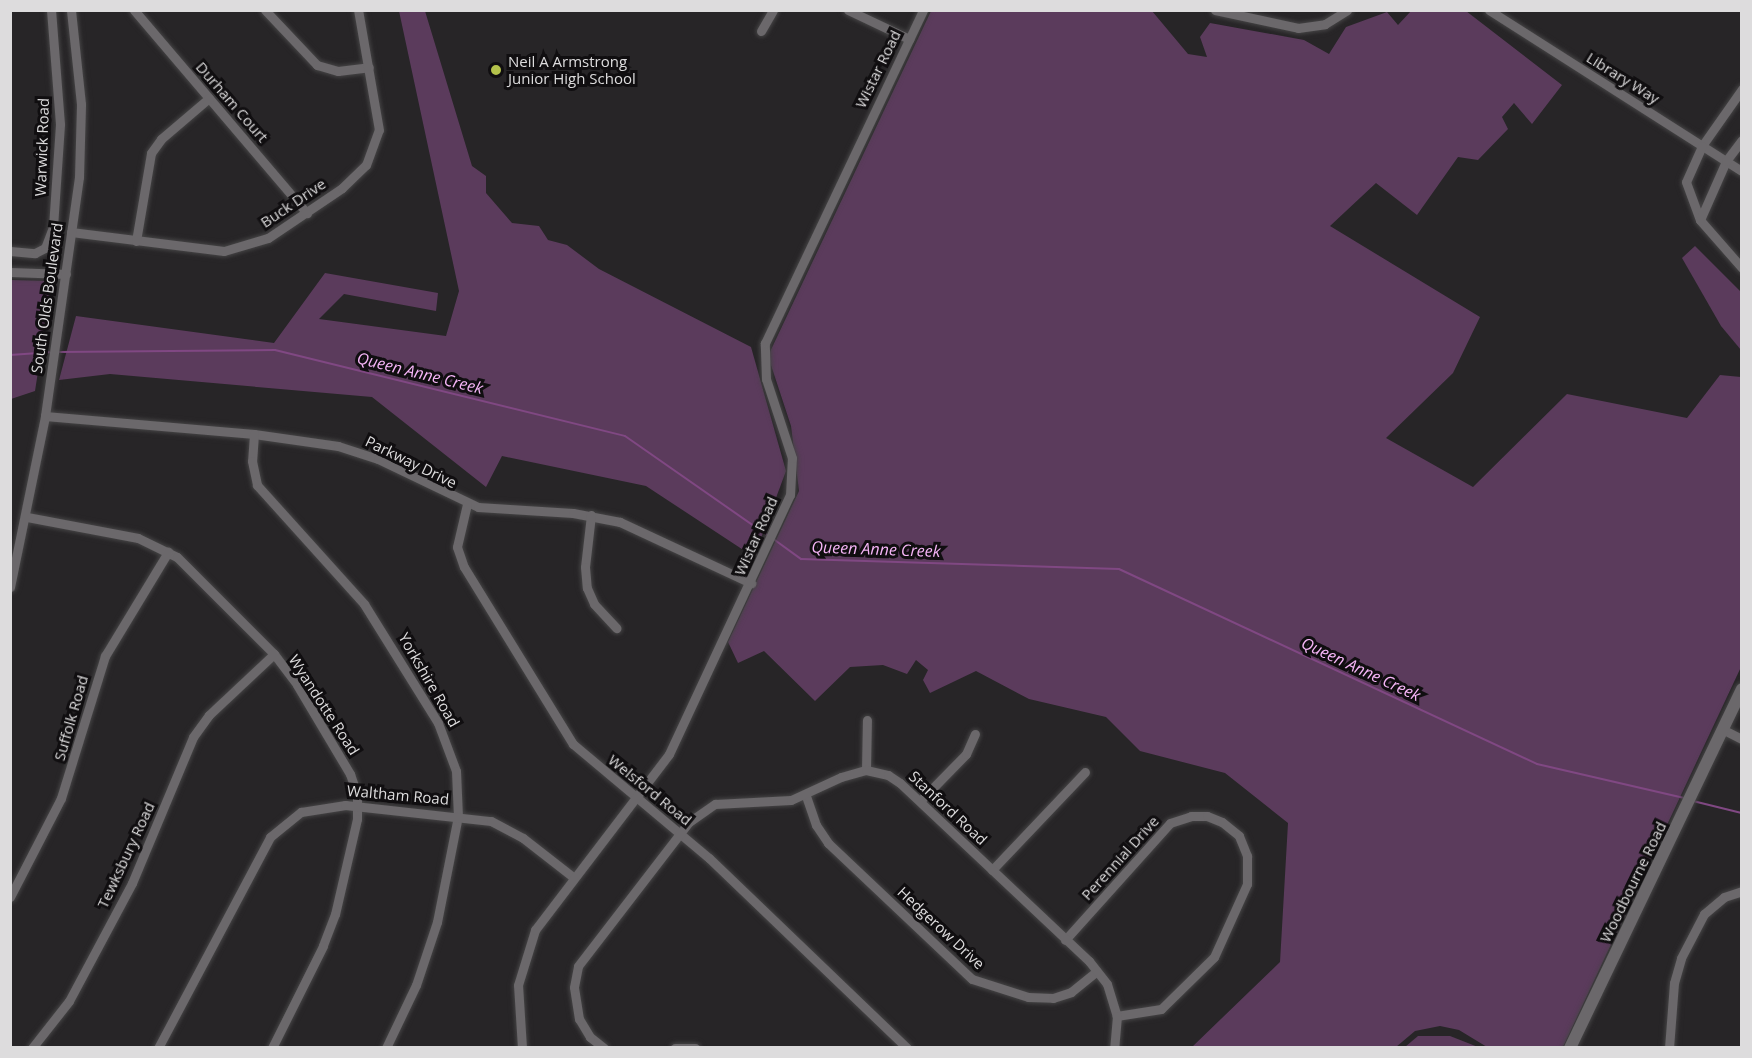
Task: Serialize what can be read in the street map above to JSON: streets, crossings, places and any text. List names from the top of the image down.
{
  "streets": {
    "main road": ["Woodbourne Road"],
    "street": [
      "Wistar Road",
      "Library Way",
      "Durham Court",
      "Warwick Road",
      "Buck Drive",
      "South Olds Boulevard",
      "Parkway Drive",
      "Yorkshire Road",
      "Wyandotte Road",
      "Suffolk Road",
      "Welsford Road",
      "Waltham Road",
      "Stanford Road",
      "Tewksbury Road",
      "Perennial Drive",
      "Hedgerow Drive"
    ]
  },
  "crossings": [
    ["Wistar Road", "Parkway Drive"],
    ["Wistar Road", "Welsford Road"],
    ["Wistar Road", "Waltham Road"],
    ["Durham Court", "Buck Drive"],
    ["Buck Drive", "South Olds Boulevard"],
    ["South Olds Boulevard", "Parkway Drive"],
    ["South Olds Boulevard", "Wyandotte Road"],
    ["Parkway Drive", "Yorkshire Road"],
    ["Parkway Drive", "Welsford Road"],
    ["Yorkshire Road", "Waltham Road"],
    ["Wyandotte Road", "Suffolk Road"],
    ["Wyandotte Road", "Waltham Road"],
    ["Wyandotte Road", "Tewksbury Road"],
    ["Stanford Road", "Perennial Drive"],
    ["Stanford Road", "Hedgerow Drive"]
  ],
  "water": ["Queen Anne Creek"],
  "places": ["Neil A Armstrong Junior High School"]
}
